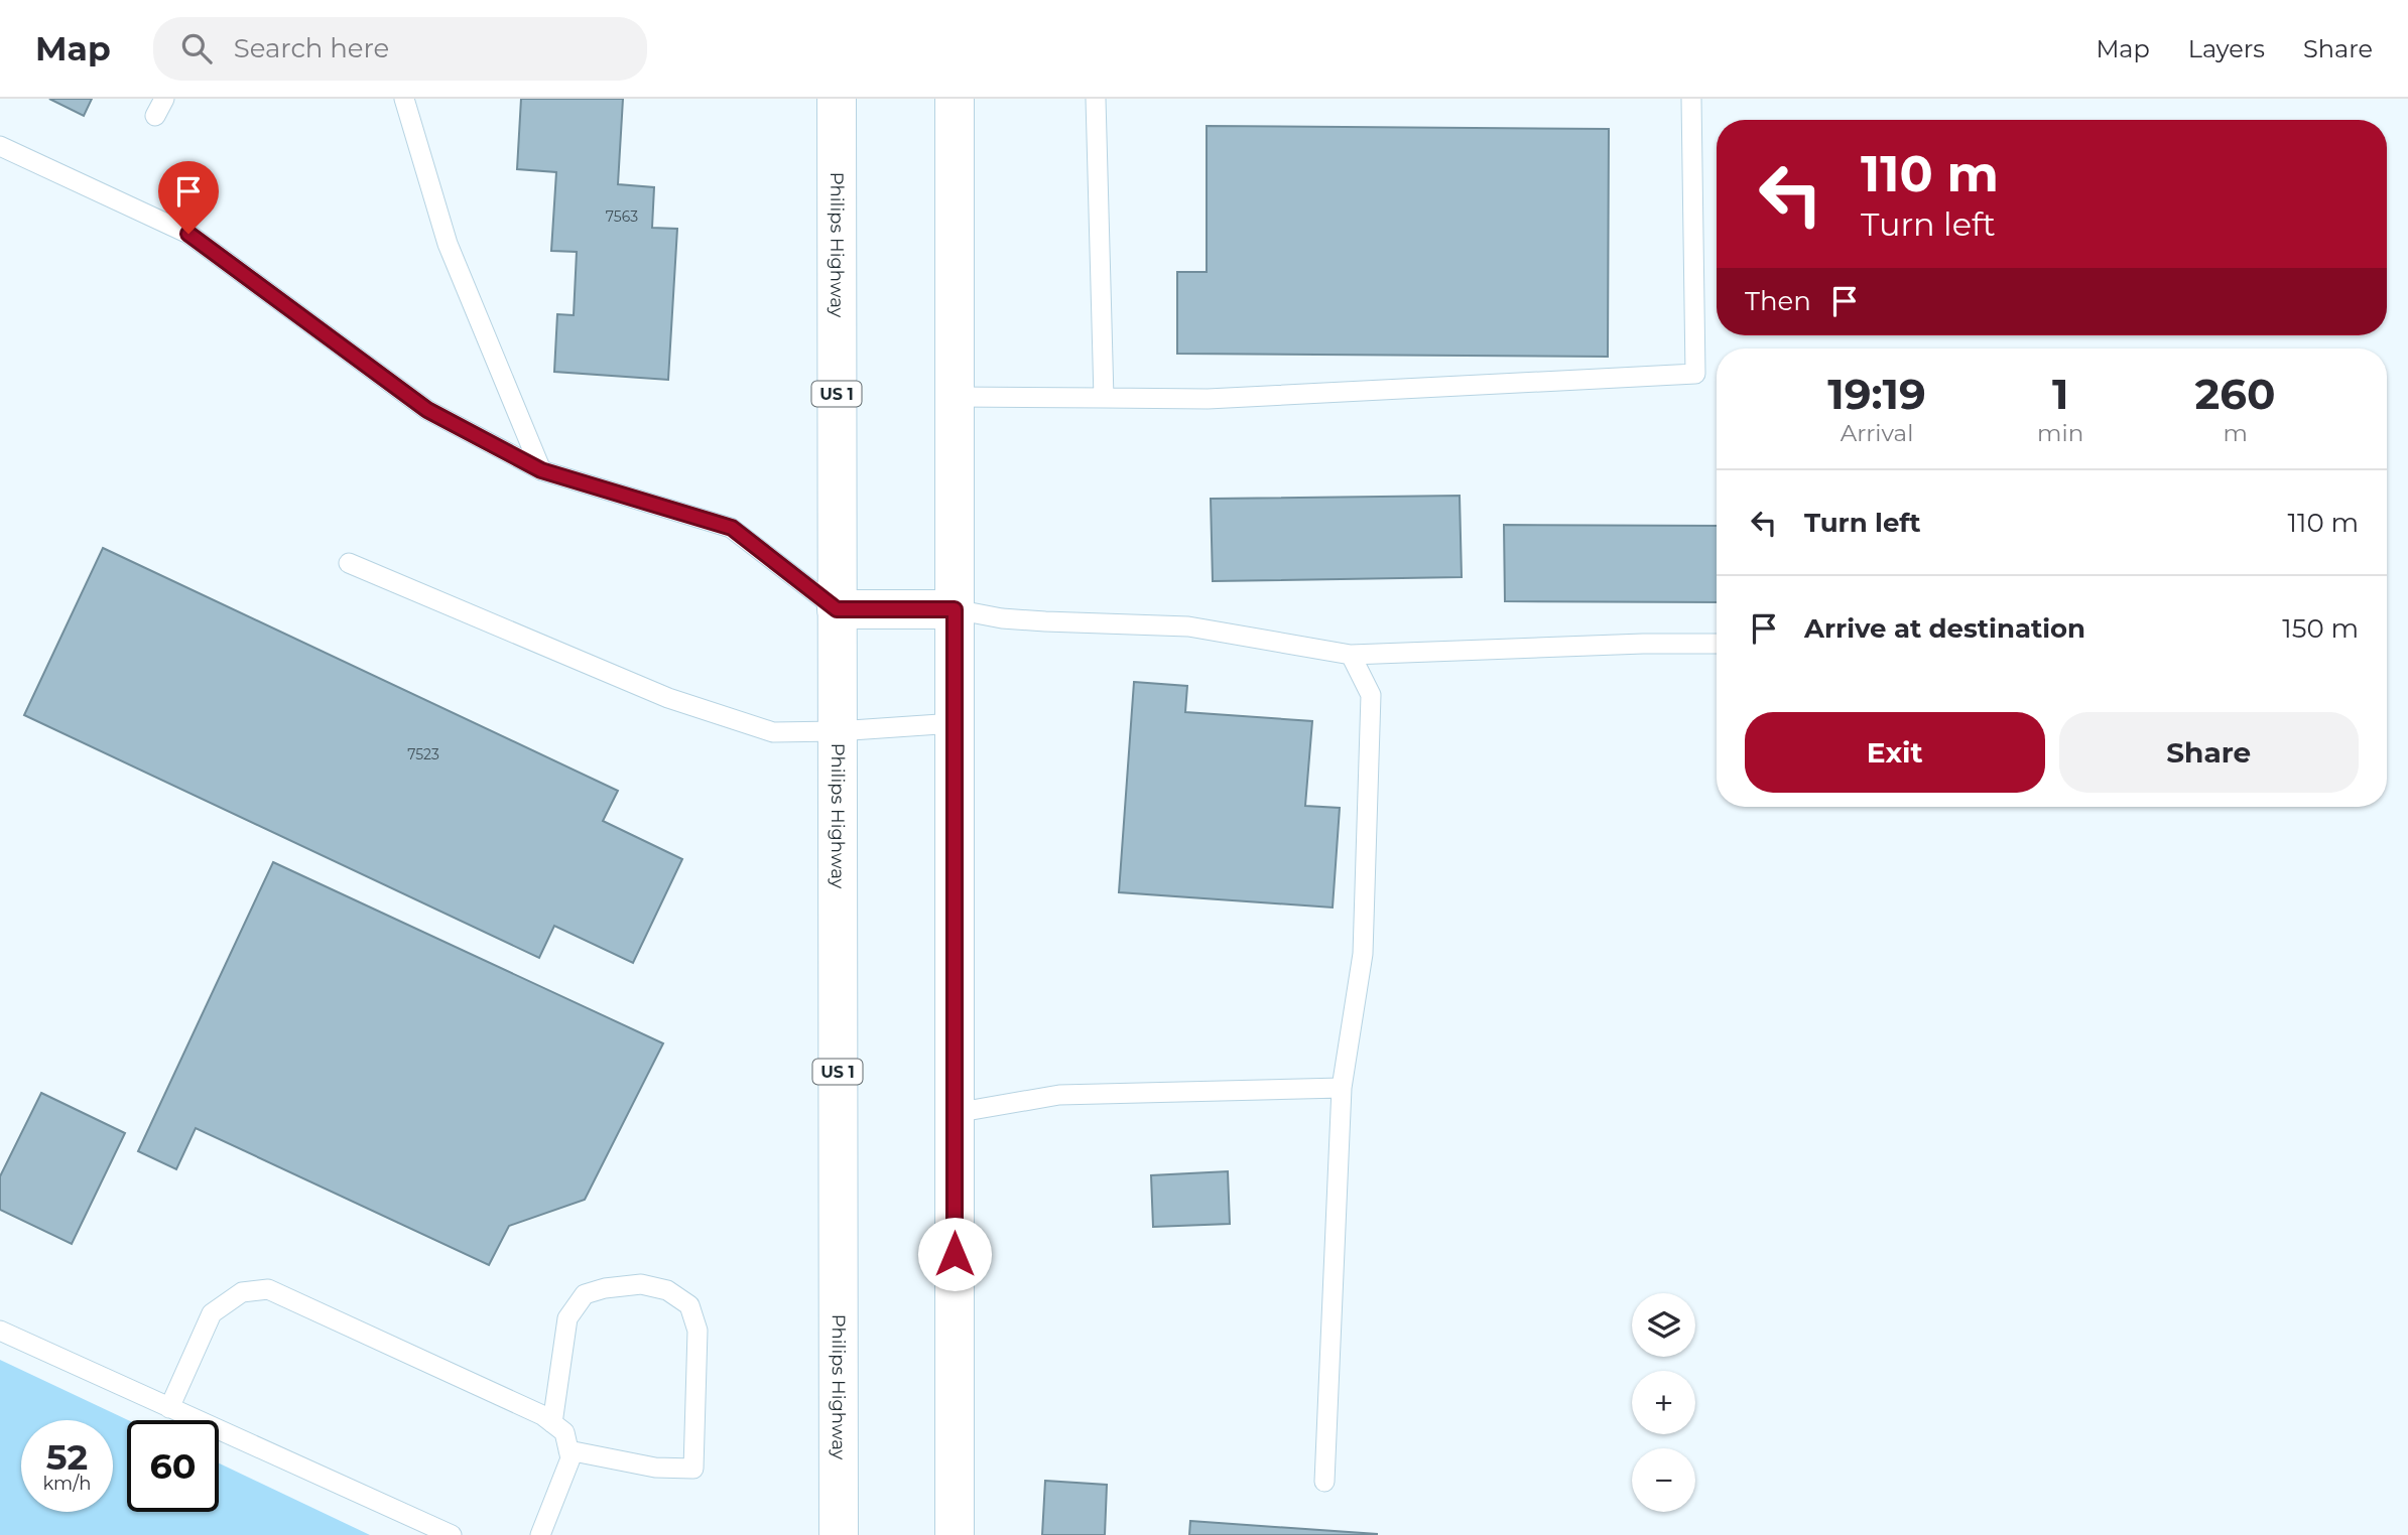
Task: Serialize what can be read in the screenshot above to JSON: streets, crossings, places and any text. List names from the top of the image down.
{
  "streets": {
    "main road": ["Philips Highway", "US 1"]
  },
  "house_numbers": ["7563", "7523"],
  "page": {
    "header": "Map",
    "search": "Search here",
    "nav": ["Map", "Layers", "Share"],
    "turn": ["110 m", "Turn left"],
    "then": "Then",
    "eta": [
      "19:19",
      "Arrival",
      "1",
      "min",
      "260",
      "m"
    ],
    "list": [
      {
        "name": "Turn left",
        "value": "110 m"
      },
      {
        "name": "Arrive at destination",
        "value": "150 m"
      }
    ],
    "buttons": ["Exit", "Share"],
    "map_buttons": ["+", "−"],
    "speed": "52 km/h",
    "limit": "60"
  }
}
